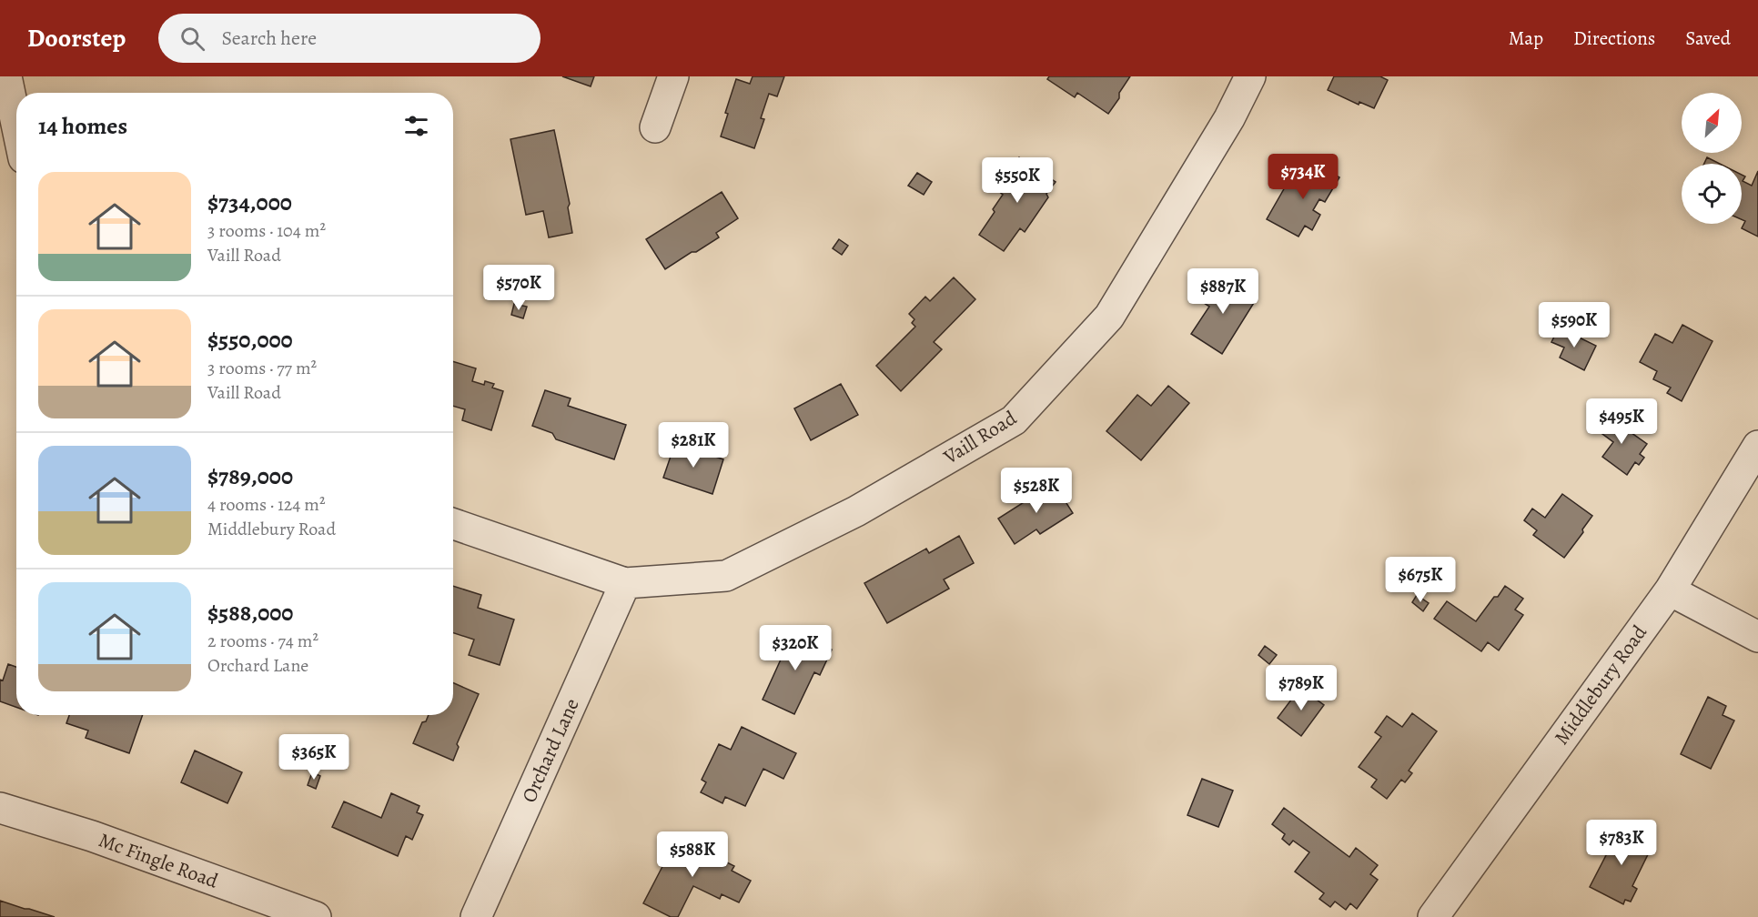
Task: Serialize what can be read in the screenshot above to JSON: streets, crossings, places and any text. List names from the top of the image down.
{
  "streets": {
    "street": [
      "Vaill Road",
      "Middlebury Road",
      "Orchard Lane",
      "Mc Fingle Road"
    ]
  },
  "crossings": [
    ["Vaill Road", "Orchard Lane"]
  ],
  "north": "top right",
  "page": {
    "header": "Doorstep",
    "search": "Search here",
    "nav": ["Map", "Directions", "Saved"],
    "heading": "14 homes",
    "price": [
      "$734K",
      "$550K",
      "$570K",
      "$887K",
      "$590K",
      "$495K",
      "$281K",
      "$528K",
      "$675K",
      "$320K",
      "$789K",
      "$365K",
      "$783K",
      "$588K"
    ],
    "list": [
      {
        "name": "$734,000",
        "note": "3 rooms · 104 m² · Vaill Road"
      },
      {
        "name": "$550,000",
        "note": "3 rooms · 77 m² · Vaill Road"
      },
      {
        "name": "$789,000",
        "note": "4 rooms · 124 m² · Middlebury Road"
      },
      {
        "name": "$588,000",
        "note": "2 rooms · 74 m² · Orchard Lane"
      }
    ]
  }
}
